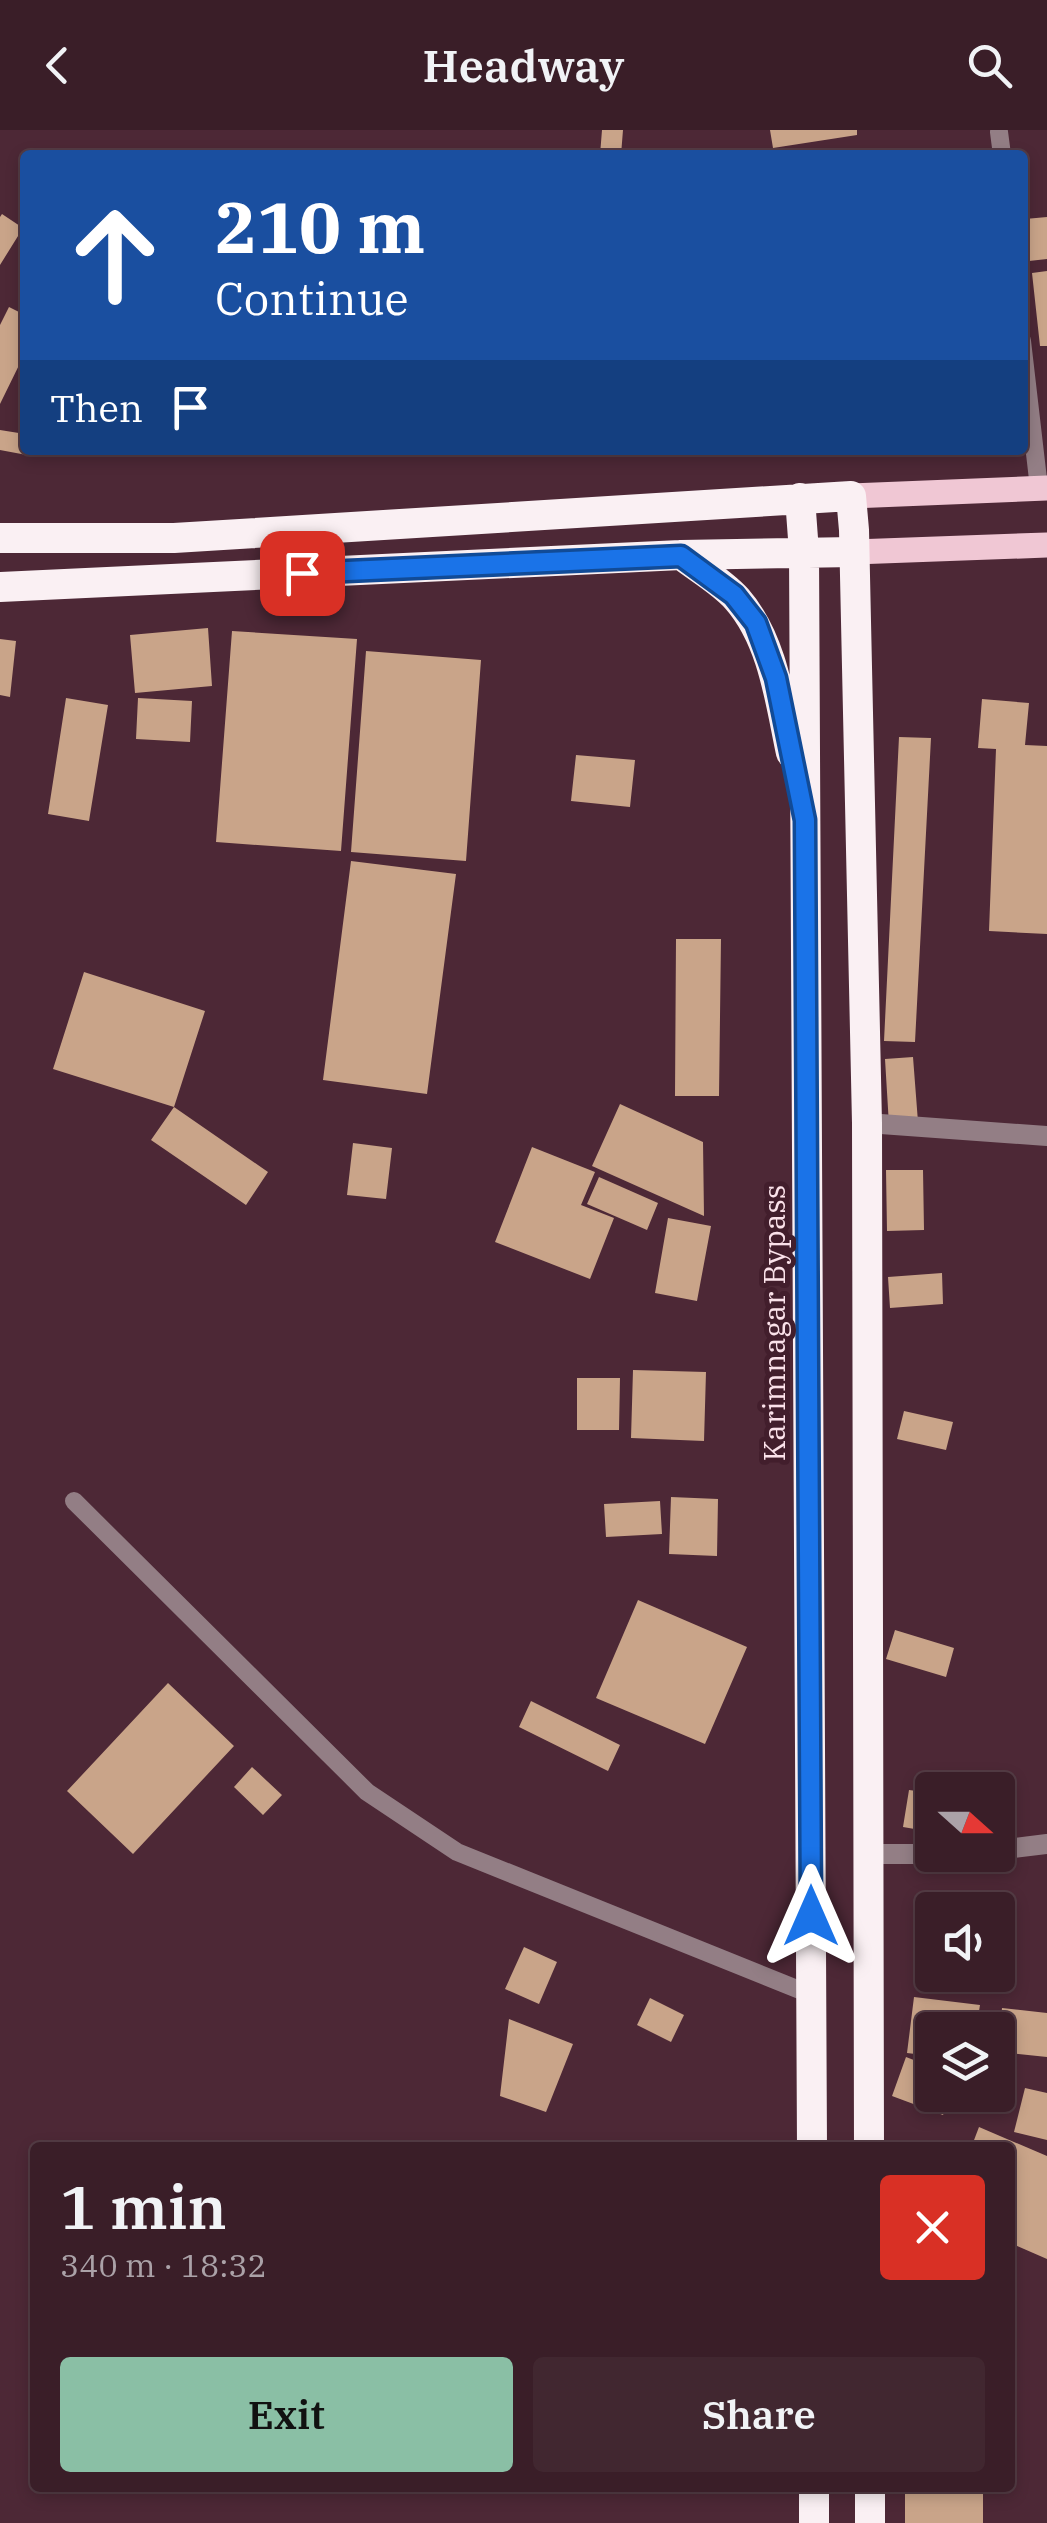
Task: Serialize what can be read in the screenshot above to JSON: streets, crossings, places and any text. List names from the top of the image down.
{
  "streets": {
    "highway": ["Karimnagar Bypass"]
  },
  "north": "right",
  "page": {
    "header": "Headway",
    "turn": ["210 m", "Continue"],
    "then": "Then",
    "heading": ["1 min", "340 m · 18:32"],
    "buttons": ["Exit", "Share"]
  }
}
